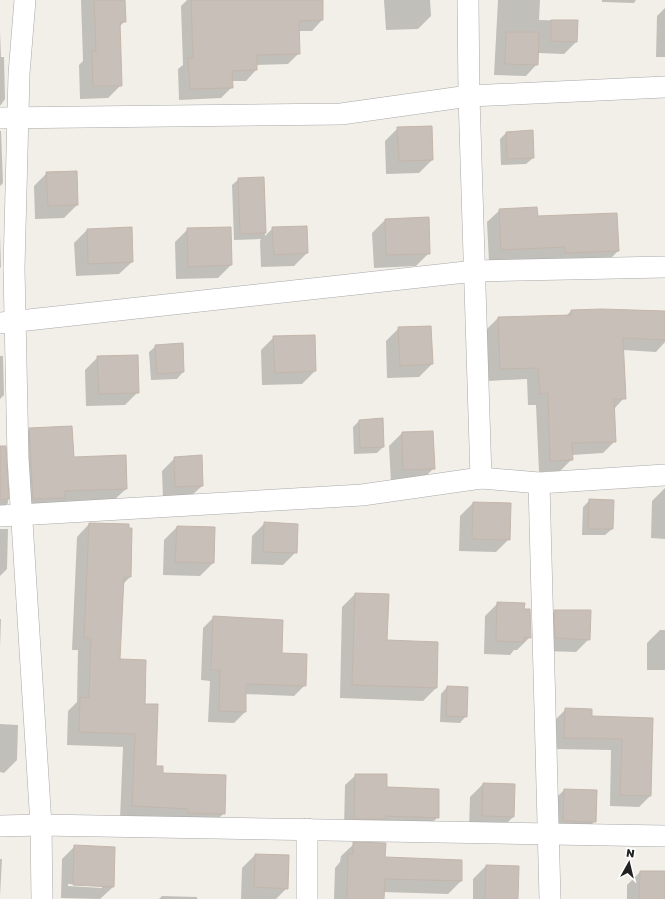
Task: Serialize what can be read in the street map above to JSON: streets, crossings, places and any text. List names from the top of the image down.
{
  "north": "top"
}
